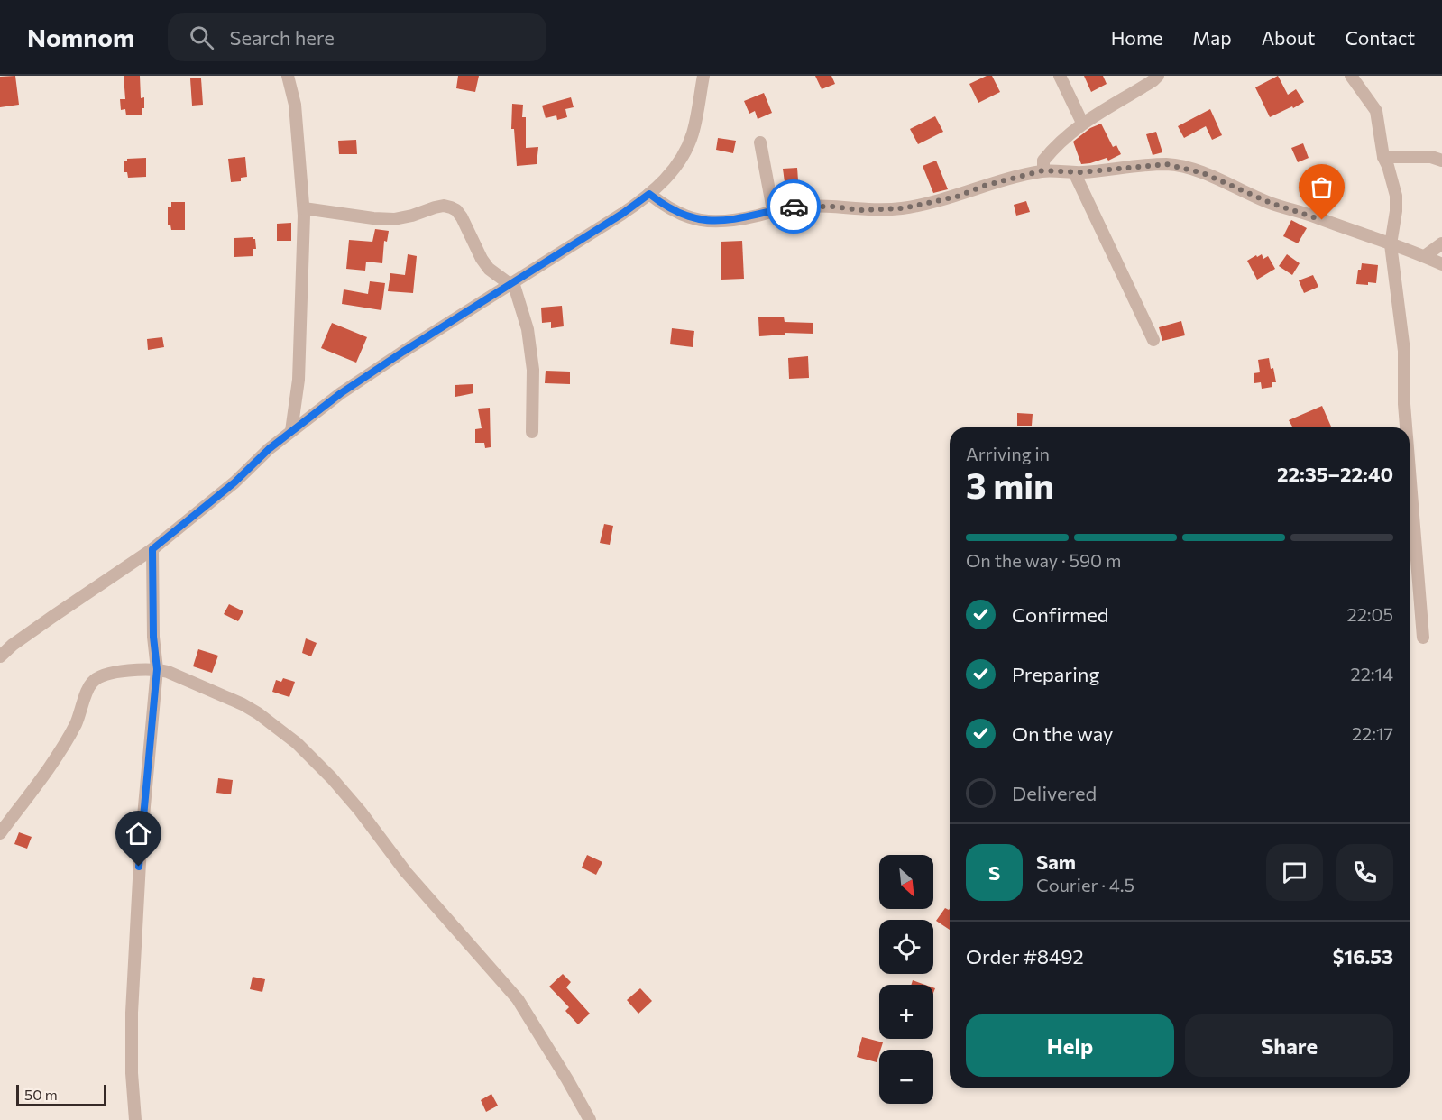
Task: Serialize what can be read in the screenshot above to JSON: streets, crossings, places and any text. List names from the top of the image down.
{
  "scale_bar": "50 m",
  "north": "bottom right",
  "page": {
    "header": "Nomnom",
    "search": "Search here",
    "nav": [
      "Home",
      "Map",
      "About",
      "Contact"
    ],
    "heading": ["3 min", "Arriving in", "22:35–22:40"],
    "panel": [
      "Sam",
      "Courier · 4.5",
      "Order #8492",
      "$16.53"
    ],
    "bar": "On the way · 590 m",
    "list": [
      ["Confirmed", "22:05"],
      ["Preparing", "22:14"],
      ["On the way", "22:17"],
      "Delivered"
    ],
    "round": "S",
    "map_buttons": ["+", "−"],
    "buttons": ["Help", "Share"],
    "scale": "50 m"
  }
}
